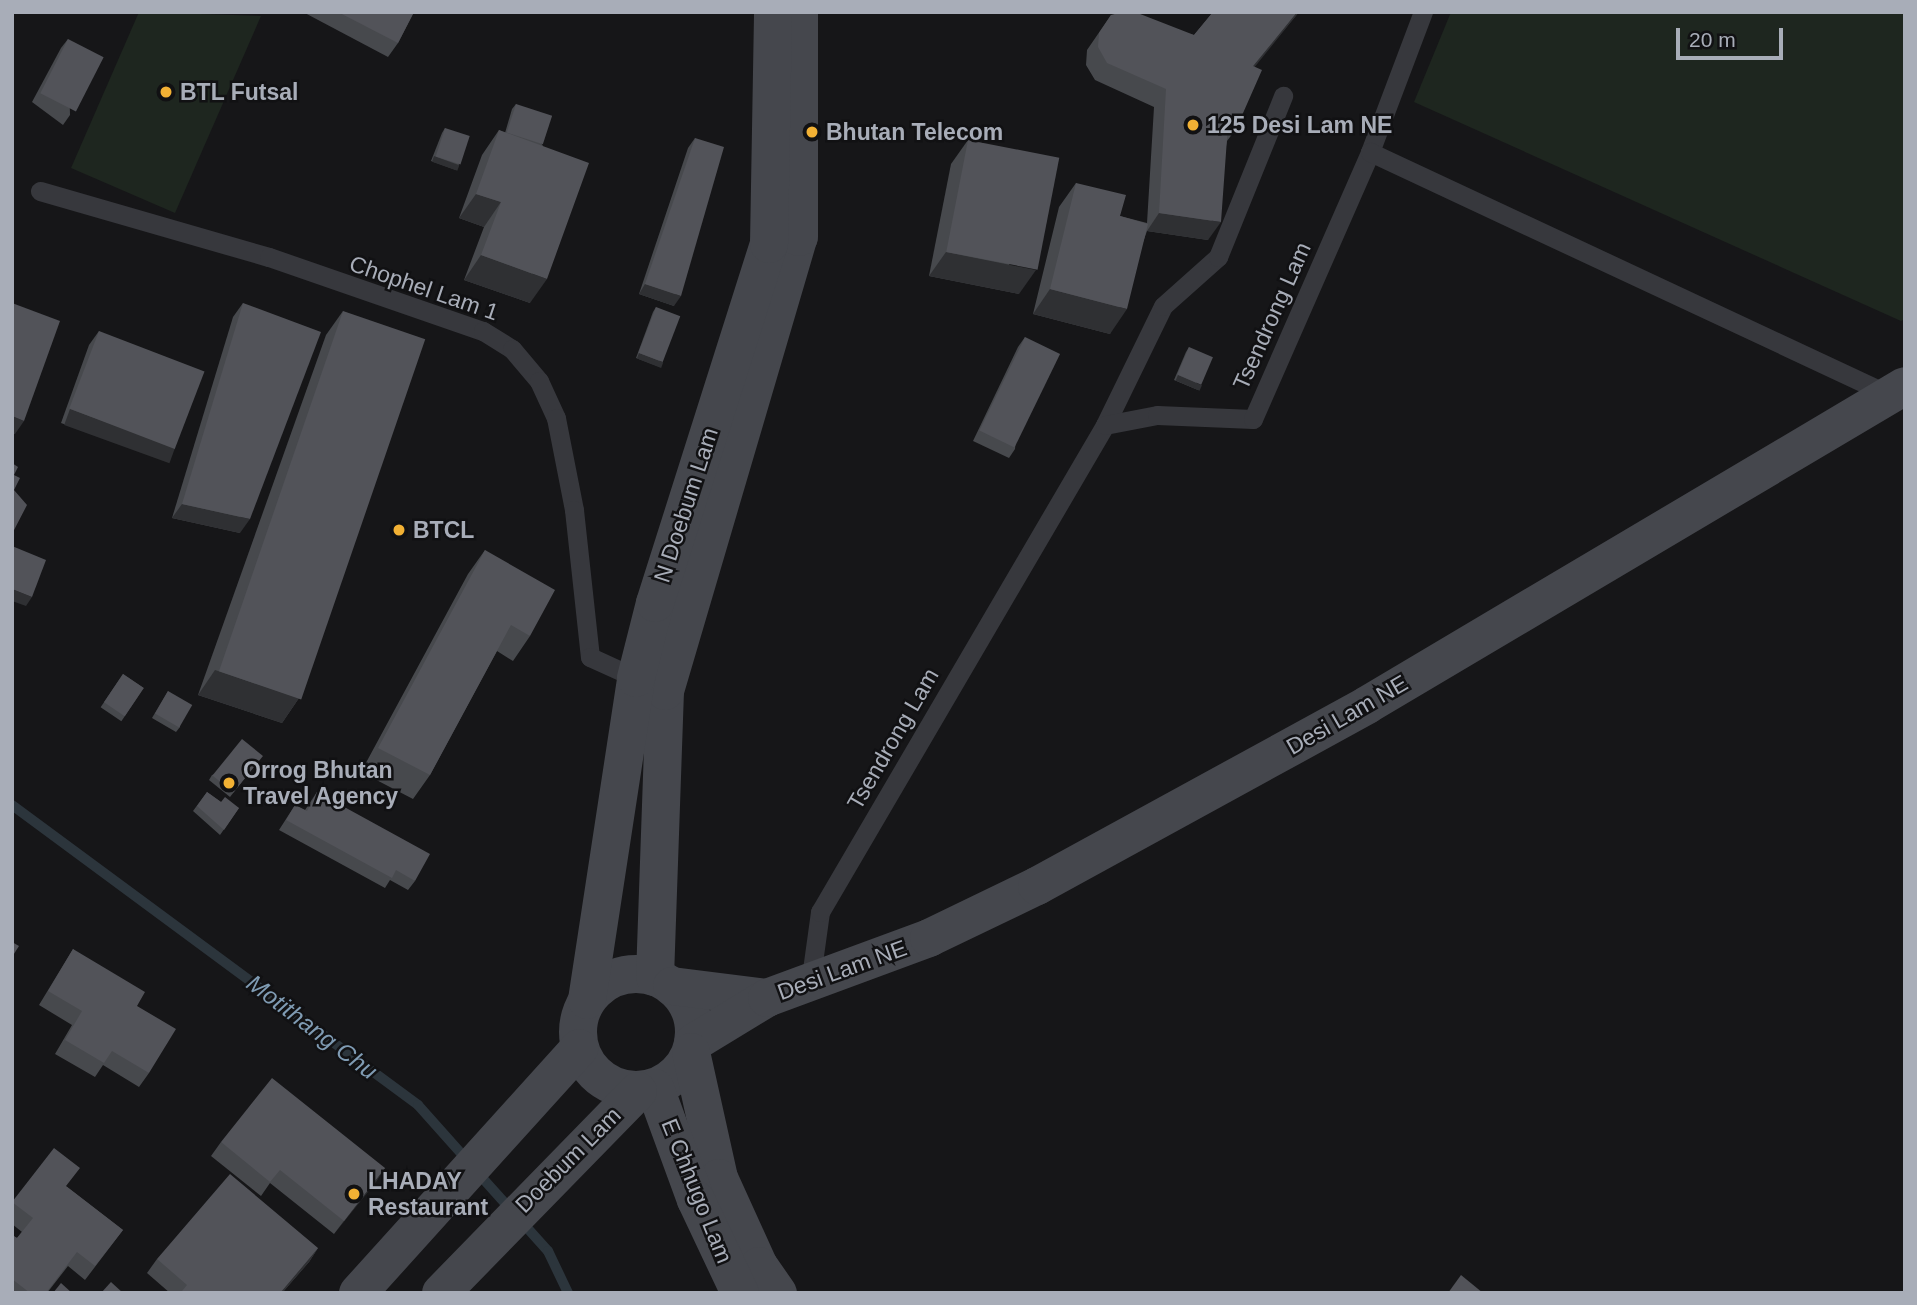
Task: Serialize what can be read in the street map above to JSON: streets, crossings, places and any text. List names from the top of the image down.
{
  "streets": {
    "main road": [
      "N Doebum Lam",
      "Desi Lam NE",
      "Doebum Lam",
      "E Chhugo Lam"
    ],
    "lane": ["Chophel Lam 1", "Tsendrong Lam"]
  },
  "crossings": [
    ["Chophel Lam 1", "N Doebum Lam"],
    ["Tsendrong Lam", "Desi Lam NE"],
    ["N Doebum Lam", "Doebum Lam"],
    ["N Doebum Lam", "E Chhugo Lam"],
    ["Doebum Lam", "E Chhugo Lam"]
  ],
  "water": ["Motithang Chu"],
  "places": [
    "BTL Futsal",
    "125 Desi Lam NE",
    "Bhutan Telecom",
    "BTCL",
    "Orrog Bhutan Travel Agency",
    "LHADAY Restaurant"
  ],
  "scale_bar": "20 m"
}
